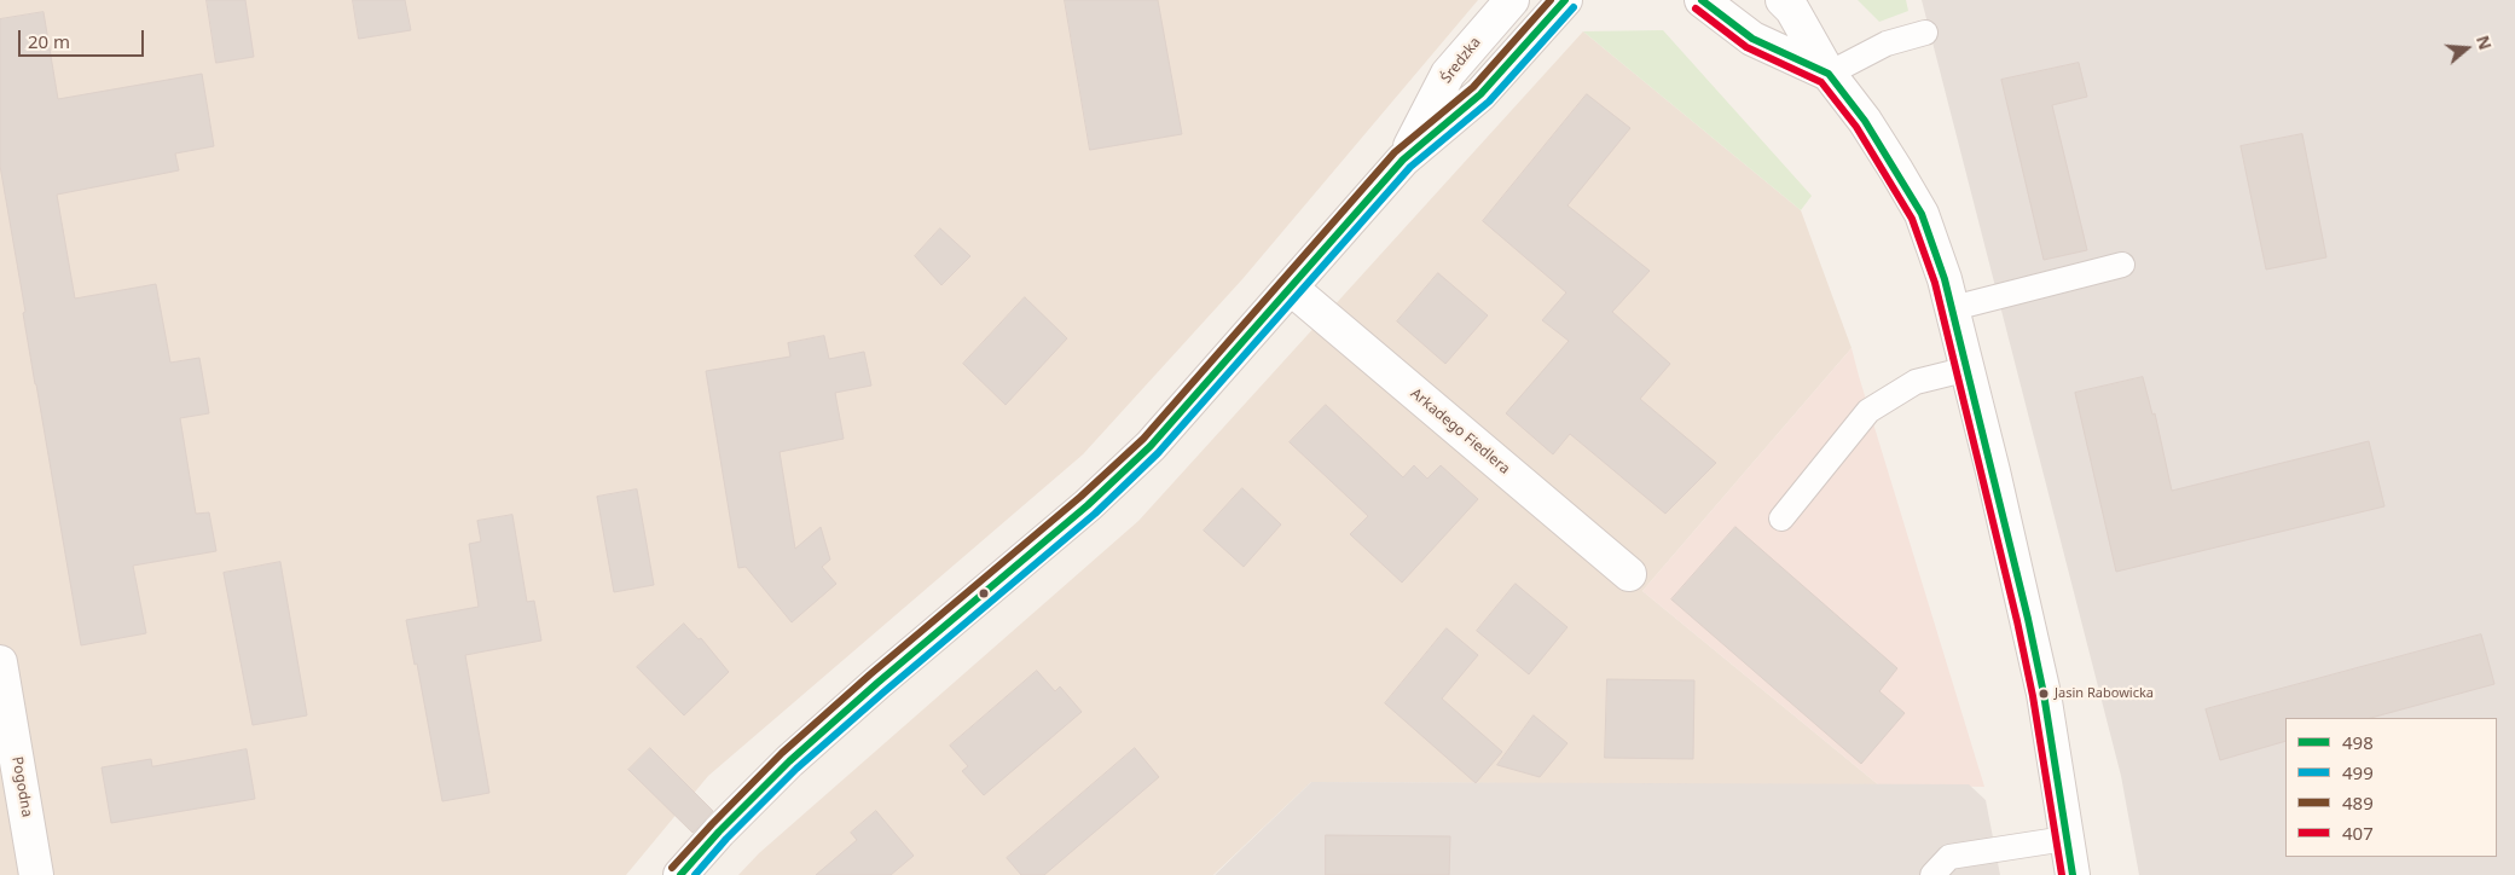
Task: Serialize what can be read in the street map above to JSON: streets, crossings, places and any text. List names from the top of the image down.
{
  "streets": {
    "street": ["Średzka", "Arkadego Fiedlera", "Pogodna"]
  },
  "crossings": [
    ["Średzka", "Arkadego Fiedlera"]
  ],
  "places": ["Jasin Rabowicka"],
  "lines": [
    "transit line 498",
    "transit line 489",
    "transit line 499",
    "transit line 407"
  ],
  "legend": [
    "498",
    "499",
    "489",
    "407"
  ],
  "scale_bar": "20 m",
  "north": "right"
}
